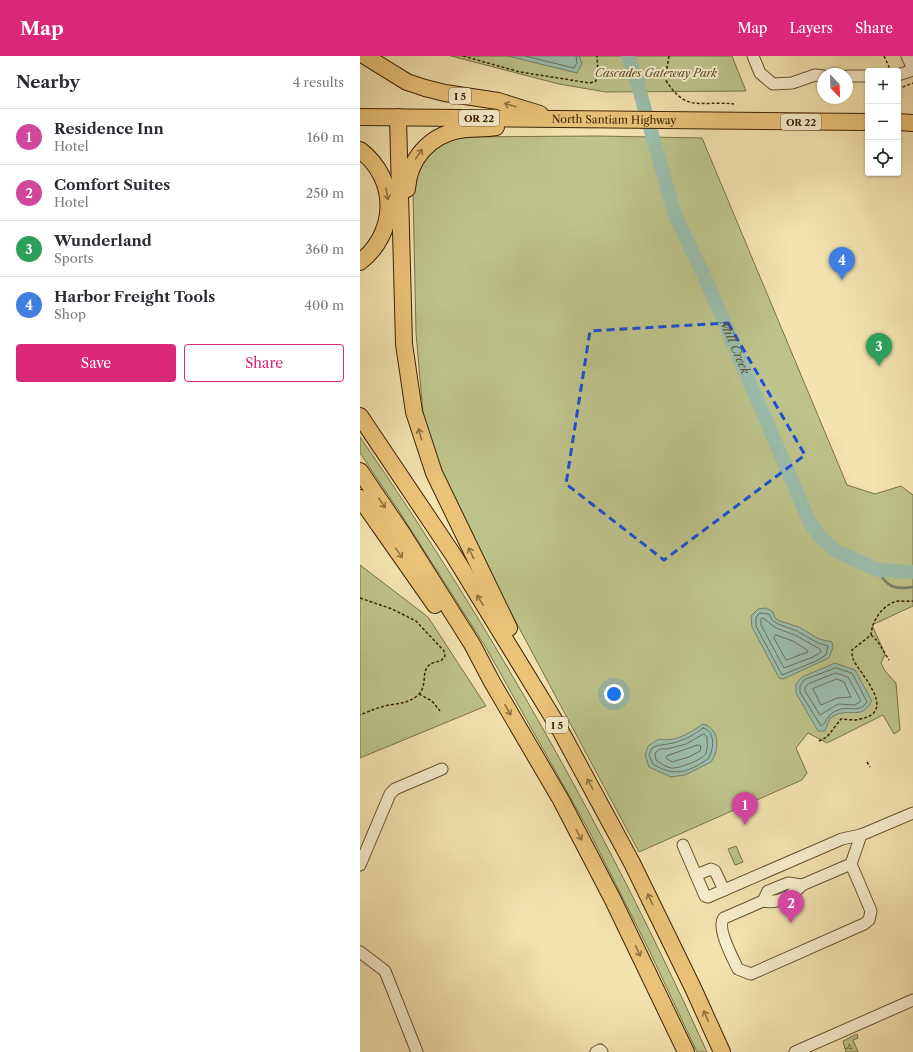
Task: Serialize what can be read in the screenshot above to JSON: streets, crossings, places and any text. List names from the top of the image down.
{
  "streets": {
    "highway": ["I 5", "OR 22", "North Santiam Highway"]
  },
  "crossings": [
    ["I 5", "North Santiam Highway"]
  ],
  "water": ["Mill Creek"],
  "parks": ["Cascades Gateway Park"],
  "north": "bottom right",
  "page": {
    "header": "Map",
    "nav": ["Map", "Layers", "Share"],
    "heading": ["Nearby", "4 results"],
    "map_buttons": ["+", "−"],
    "list": [
      {
        "mark": "1",
        "name": "Residence Inn",
        "note": "Hotel",
        "value": "160 m"
      },
      {
        "mark": "2",
        "name": "Comfort Suites",
        "note": "Hotel",
        "value": "250 m"
      },
      {
        "mark": "3",
        "name": "Wunderland",
        "note": "Sports",
        "value": "360 m"
      },
      {
        "mark": "4",
        "name": "Harbor Freight Tools",
        "note": "Shop",
        "value": "400 m"
      }
    ],
    "pins": [
      "4",
      "3",
      "1",
      "2"
    ],
    "buttons": ["Save", "Share"]
  }
}
